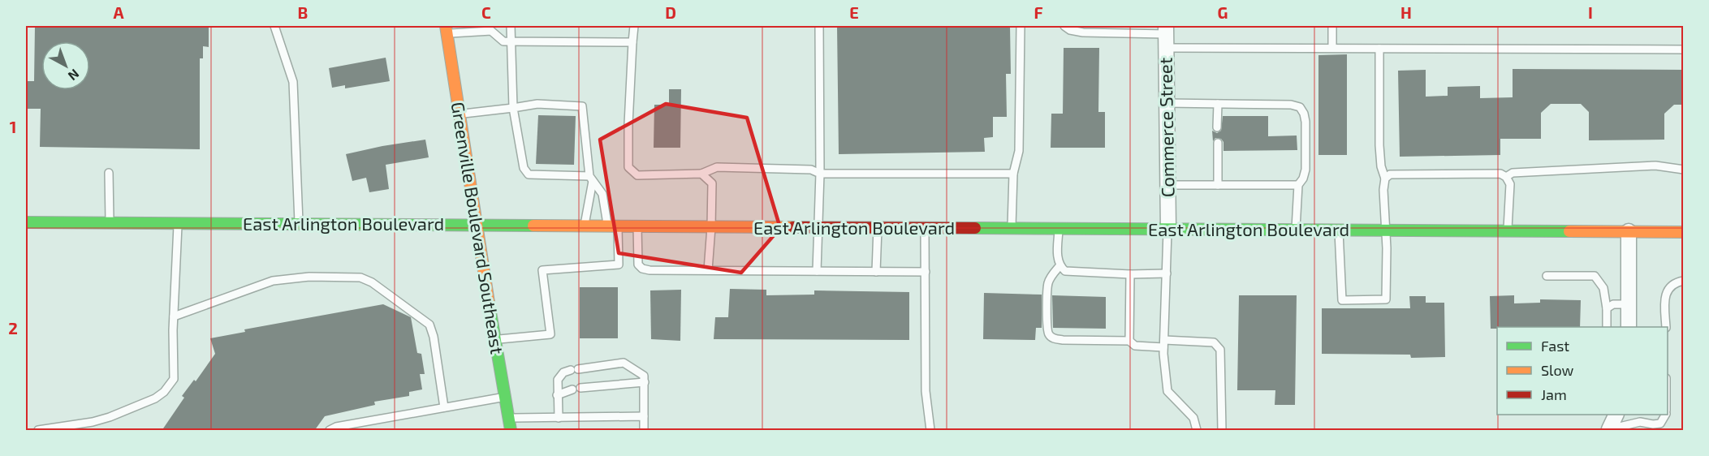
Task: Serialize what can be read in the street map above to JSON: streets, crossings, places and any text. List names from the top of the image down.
{
  "streets": {
    "main road": ["East Arlington Boulevard", "Greenville Boulevard Southeast"],
    "street": ["Commerce Street"]
  },
  "crossings": [
    ["Commerce Street", "East Arlington Boulevard"],
    ["East Arlington Boulevard", "Greenville Boulevard Southeast"]
  ],
  "legend": ["Fast", "Slow", "Jam"],
  "north": "bottom right",
  "grid": {
    "columns": [
      "A",
      "B",
      "C",
      "D",
      "E",
      "F",
      "G",
      "H",
      "I"
    ],
    "rows": ["1", "2"]
  }
}
